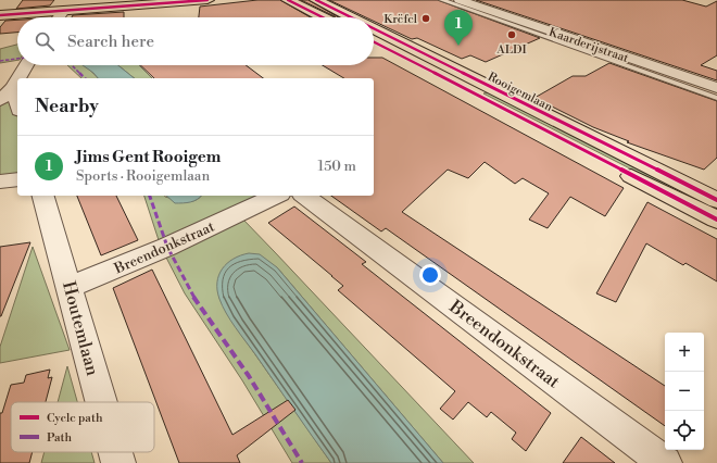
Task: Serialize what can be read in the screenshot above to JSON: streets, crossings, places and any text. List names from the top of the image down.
{
  "streets": {
    "main road": ["Rooigemlaan"],
    "street": ["Kaarderijstraat", "Breendonkstraat", "Houtemlaan"]
  },
  "crossings": [
    ["Breendonkstraat", "Houtemlaan"]
  ],
  "places": ["Krëfel", "ALDI"],
  "legend": ["Cycle path", "Path"],
  "page": {
    "pins": "1",
    "search": "Search here",
    "heading": "Nearby",
    "list": [
      {
        "mark": "1",
        "name": "Jims Gent Rooigem",
        "note": "Sports · Rooigemlaan",
        "value": "150 m"
      }
    ],
    "map_buttons": ["+", "−"]
  }
}
